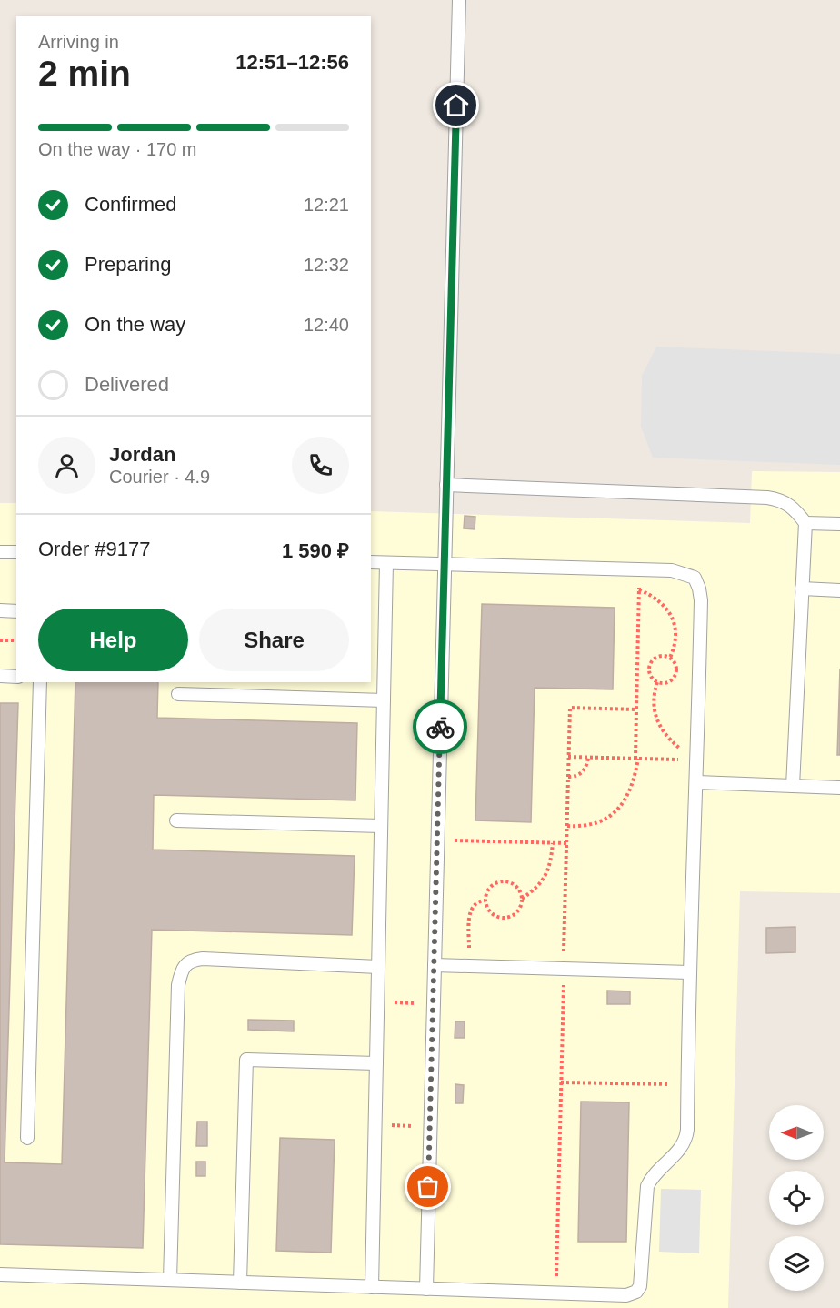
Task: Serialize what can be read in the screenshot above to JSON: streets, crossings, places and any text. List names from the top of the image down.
{
  "north": "left",
  "page": {
    "heading": ["2 min", "Arriving in", "12:51–12:56"],
    "panel": [
      "Jordan",
      "Courier · 4.9",
      "Order #9177",
      "1 590 ₽"
    ],
    "bar": "On the way · 170 m",
    "list": [
      ["Confirmed", "12:21"],
      ["Preparing", "12:32"],
      ["On the way", "12:40"],
      "Delivered"
    ],
    "buttons": ["Help", "Share"]
  }
}
